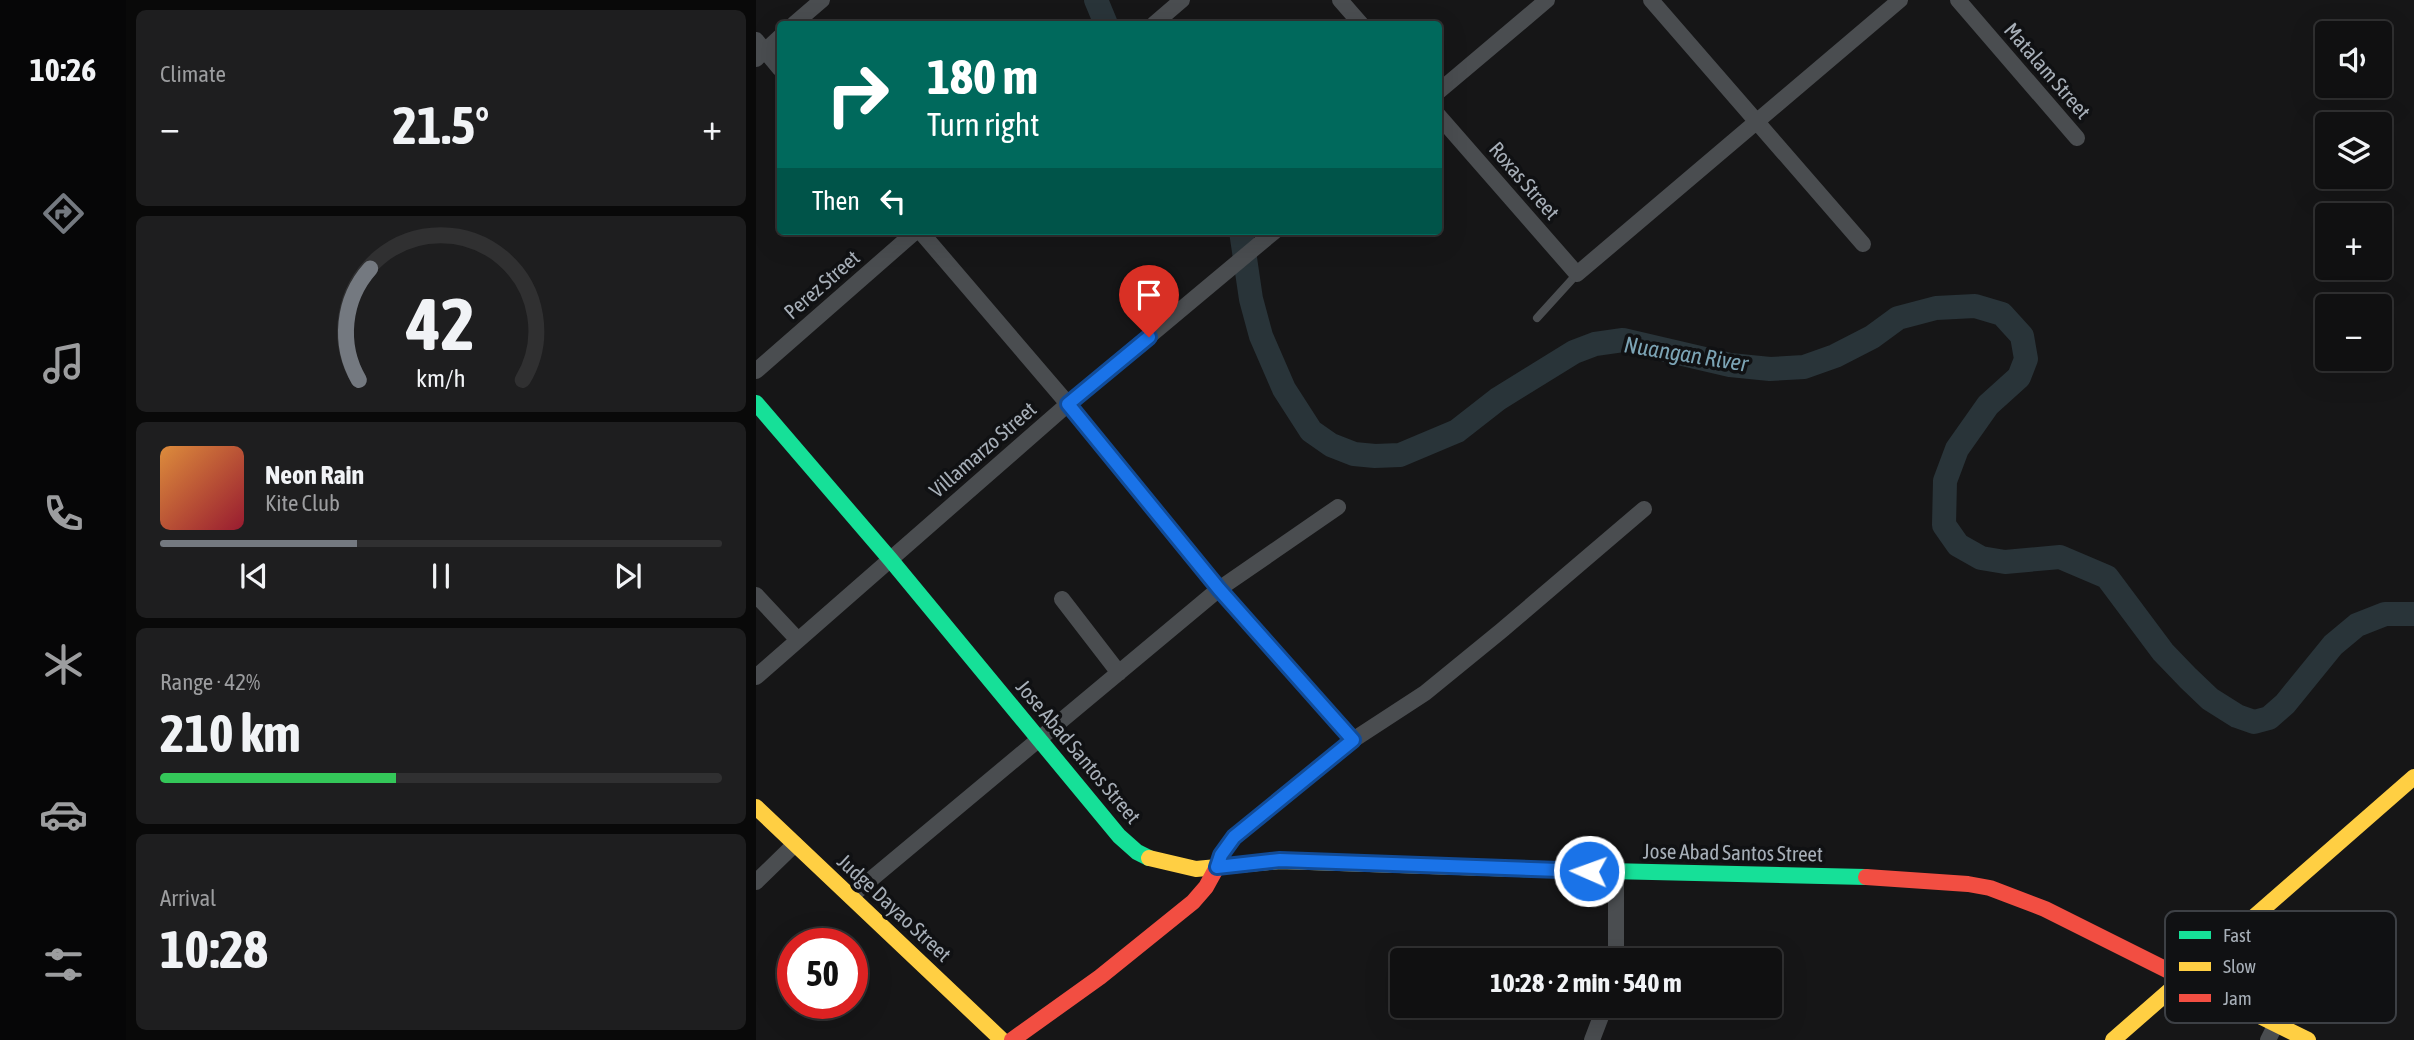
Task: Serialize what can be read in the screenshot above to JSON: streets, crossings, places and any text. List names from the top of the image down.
{
  "streets": {
    "main road": ["Jose Abad Santos Street", "Judge Dayao Street"],
    "street": [
      "Matalam Street",
      "Roxas Street",
      "Perez Street",
      "Villamarzo Street"
    ]
  },
  "crossings": [
    ["Villamarzo Street", "Jose Abad Santos Street"]
  ],
  "water": ["Nuangan River"],
  "legend": ["Fast", "Slow", "Jam"],
  "page": {
    "tabs": "10:26",
    "tile": [
      "Climate",
      ["Range · 42%", "210 km"],
      ["Arrival", "10:28"]
    ],
    "map_buttons": ["+", "−"],
    "turn": ["180 m", "Turn right"],
    "heat": ["−", "21.5°", "+"],
    "then": "Then",
    "song": ["Neon Rain", "Kite Club"],
    "limit": "50",
    "trip": "10:28 · 2 min · 540 m",
    "gauge": ["42", "km/h"]
  }
}
